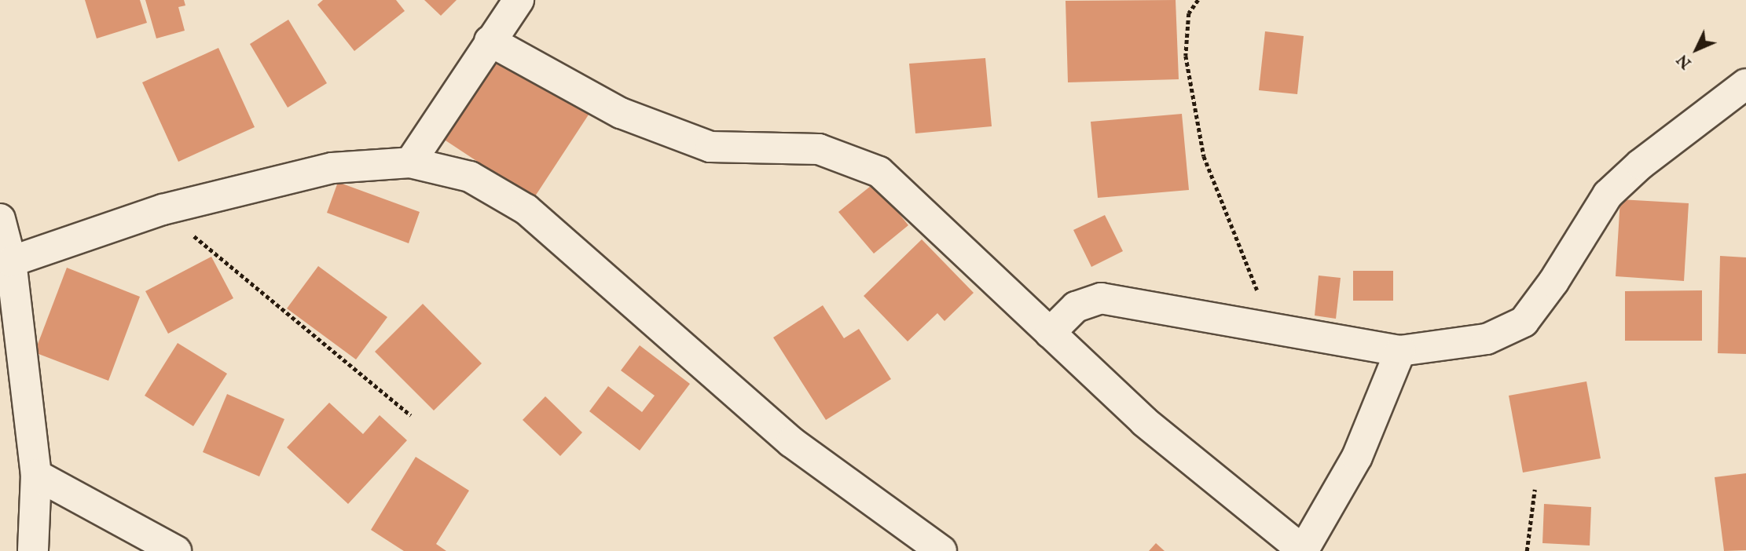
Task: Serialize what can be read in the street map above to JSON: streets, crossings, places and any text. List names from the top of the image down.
{
  "north": "bottom left"
}
